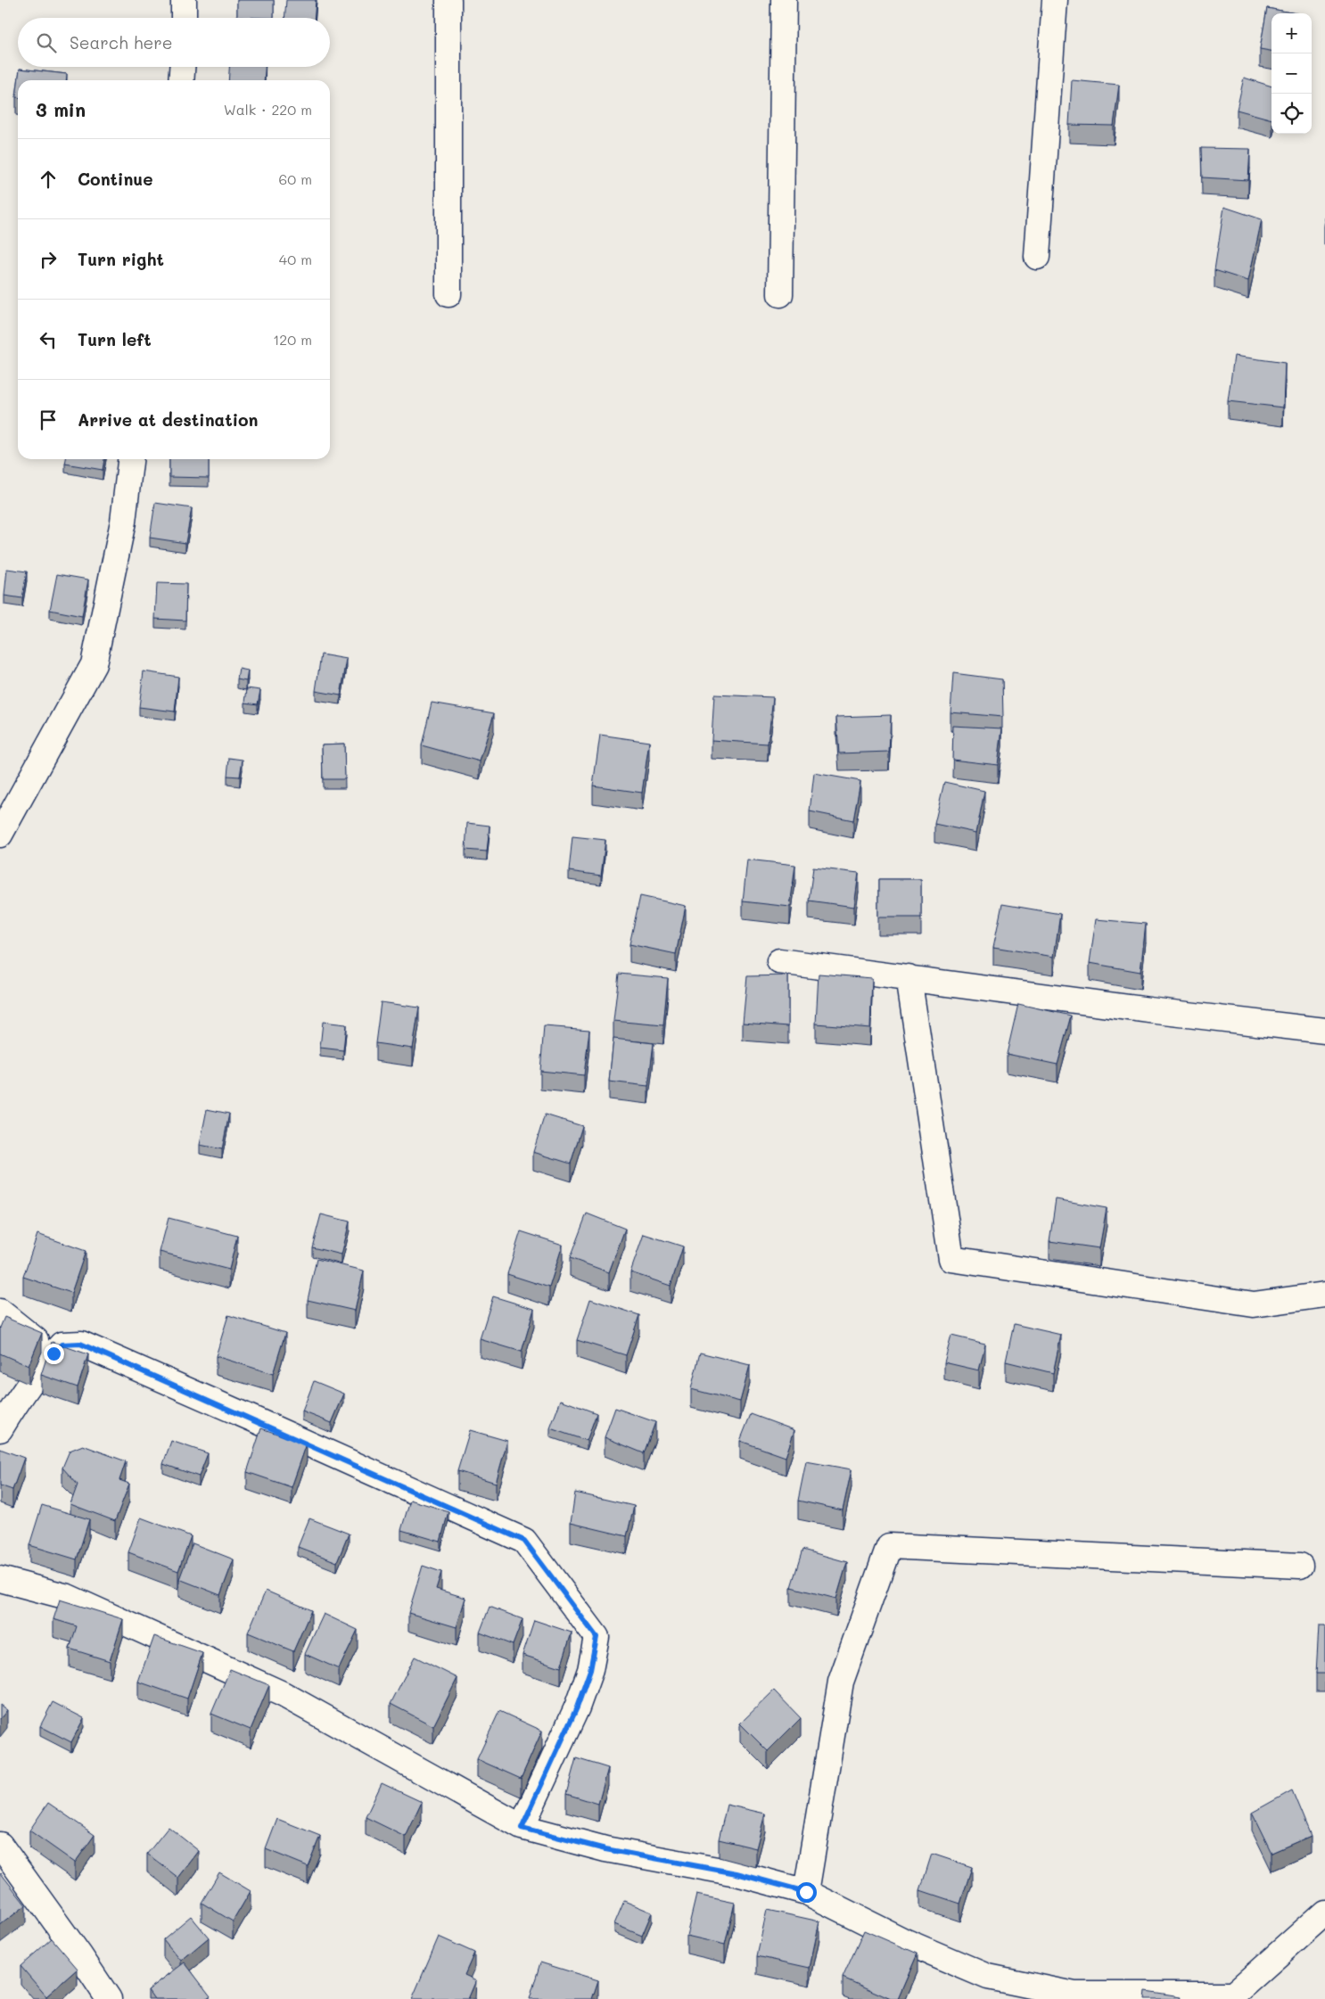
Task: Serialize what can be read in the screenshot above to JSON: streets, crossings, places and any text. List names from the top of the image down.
{
  "page": {
    "map_buttons": ["+", "−"],
    "search": "Search here",
    "heading": ["3 min", "Walk · 220 m"],
    "list": [
      ["Continue", "60 m"],
      ["Turn right", "40 m"],
      ["Turn left", "120 m"],
      "Arrive at destination"
    ]
  }
}
